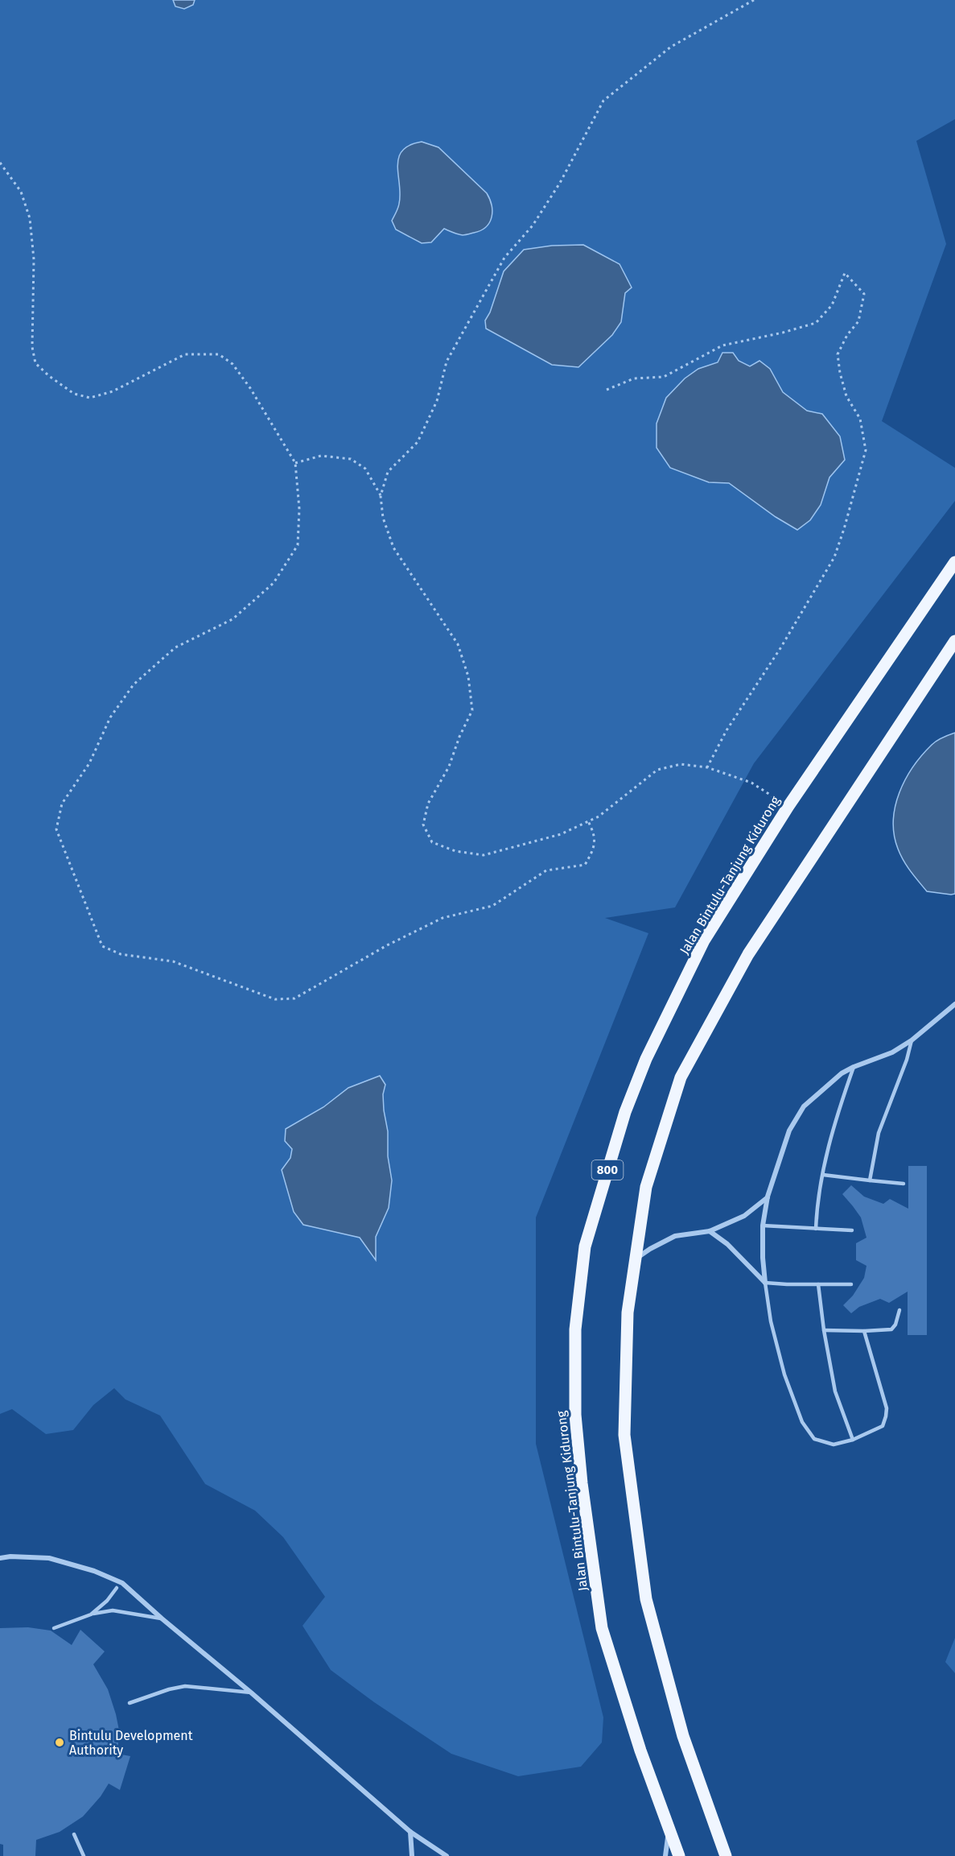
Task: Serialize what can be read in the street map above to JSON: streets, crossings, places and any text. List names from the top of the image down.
{
  "streets": {
    "main road": ["Jalan Bintulu-Tanjung Kidurong", "800"]
  },
  "places": ["Bintulu Development Authority"]
}
